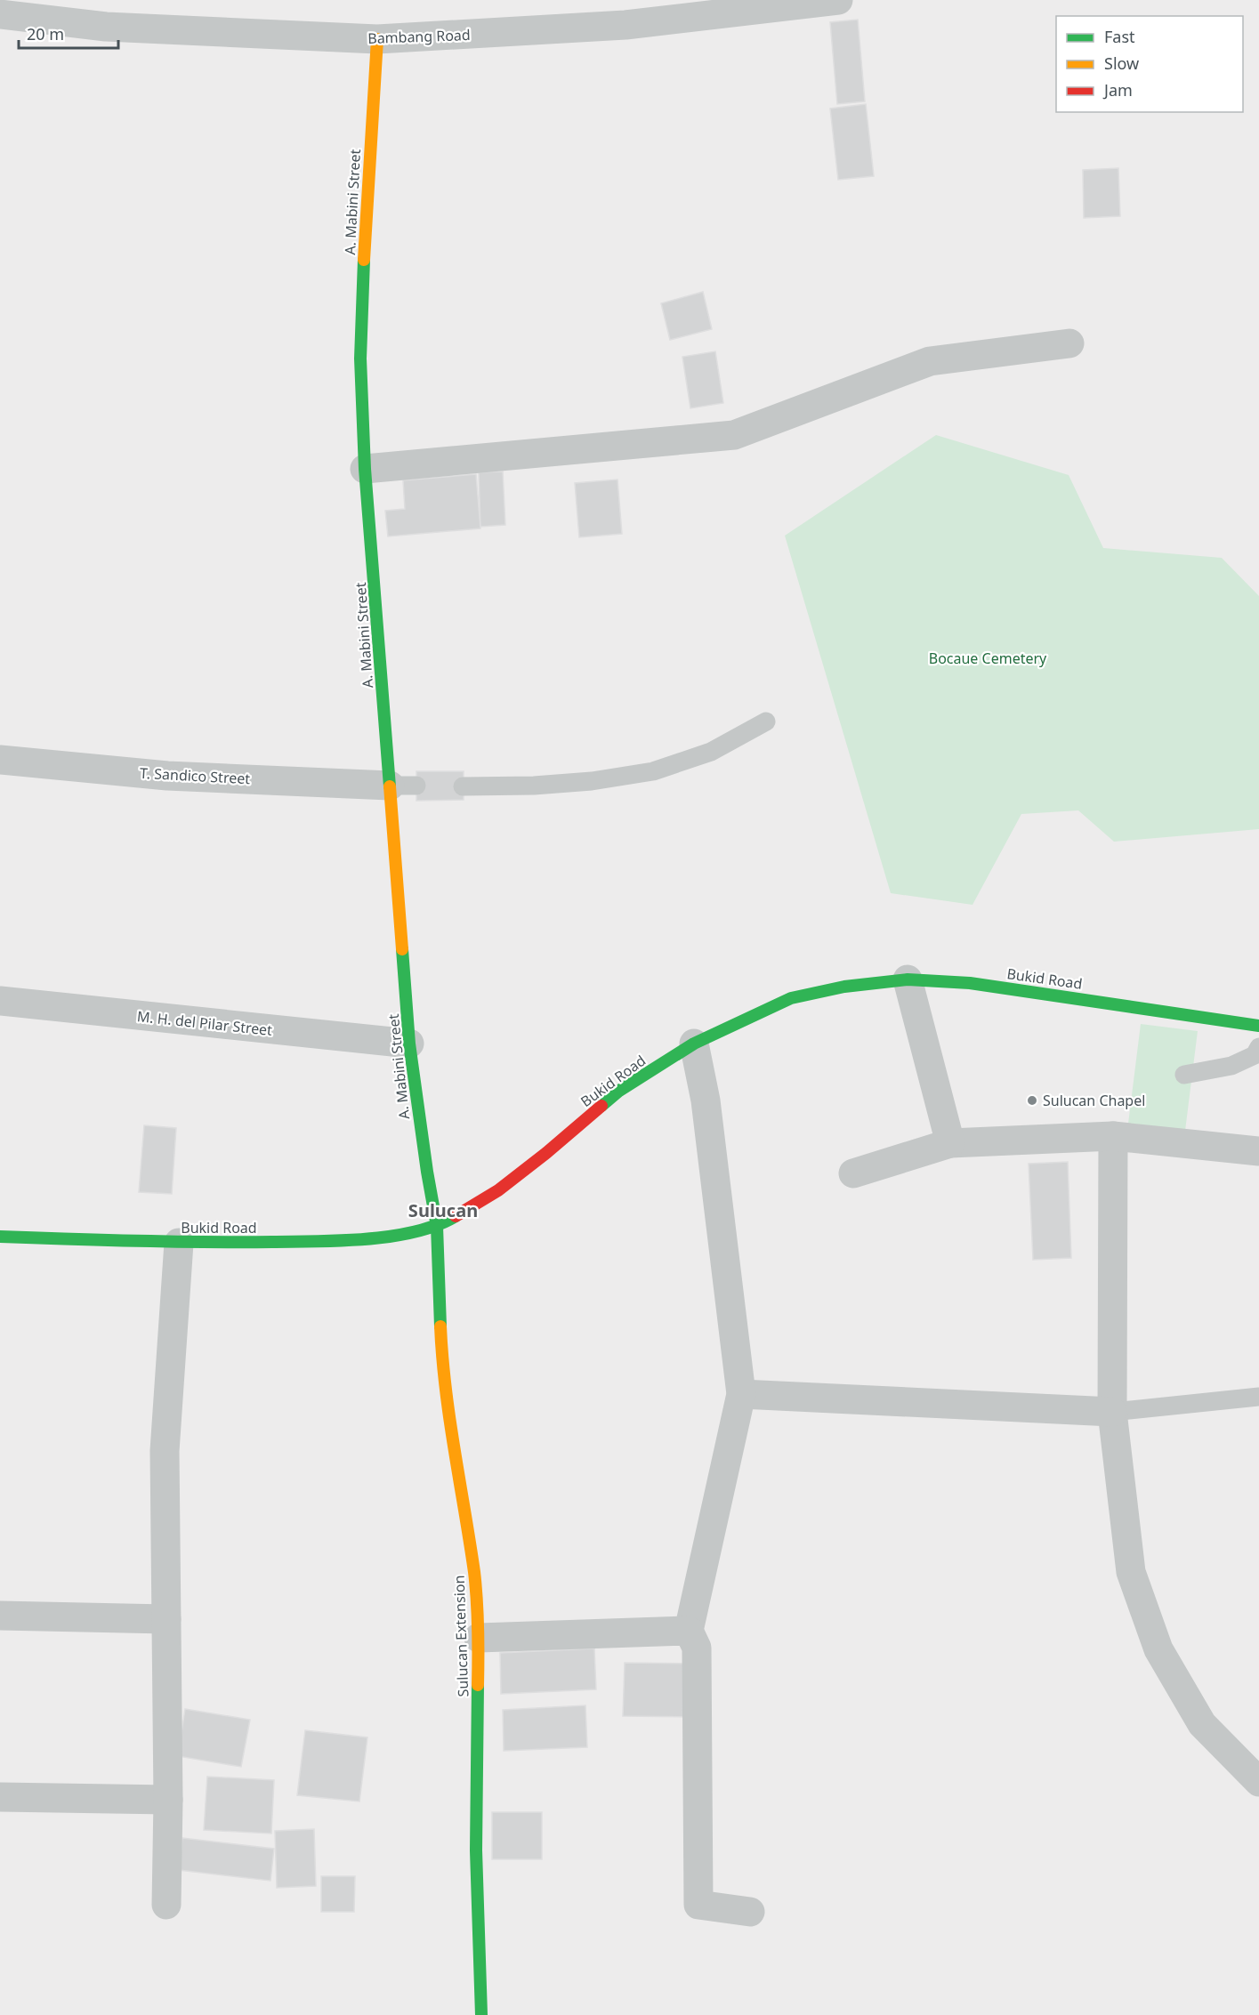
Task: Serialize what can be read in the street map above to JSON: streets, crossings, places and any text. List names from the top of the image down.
{
  "streets": {
    "street": [
      "Bambang Road",
      "A. Mabini Street",
      "T. Sandico Street",
      "Bukid Road",
      "M. H. del Pilar Street",
      "Sulucan Extension"
    ]
  },
  "crossings": [
    ["Bambang Road", "A. Mabini Street"],
    ["A. Mabini Street", "T. Sandico Street"],
    ["A. Mabini Street", "Bukid Road"],
    ["A. Mabini Street", "M. H. del Pilar Street"],
    ["A. Mabini Street", "Sulucan Extension"],
    ["Bukid Road", "Sulucan Extension"]
  ],
  "districts": ["Sulucan"],
  "parks": ["Bocaue Cemetery"],
  "places": ["Sulucan Chapel"],
  "legend": ["Fast", "Slow", "Jam"],
  "scale_bar": "20 m"
}
